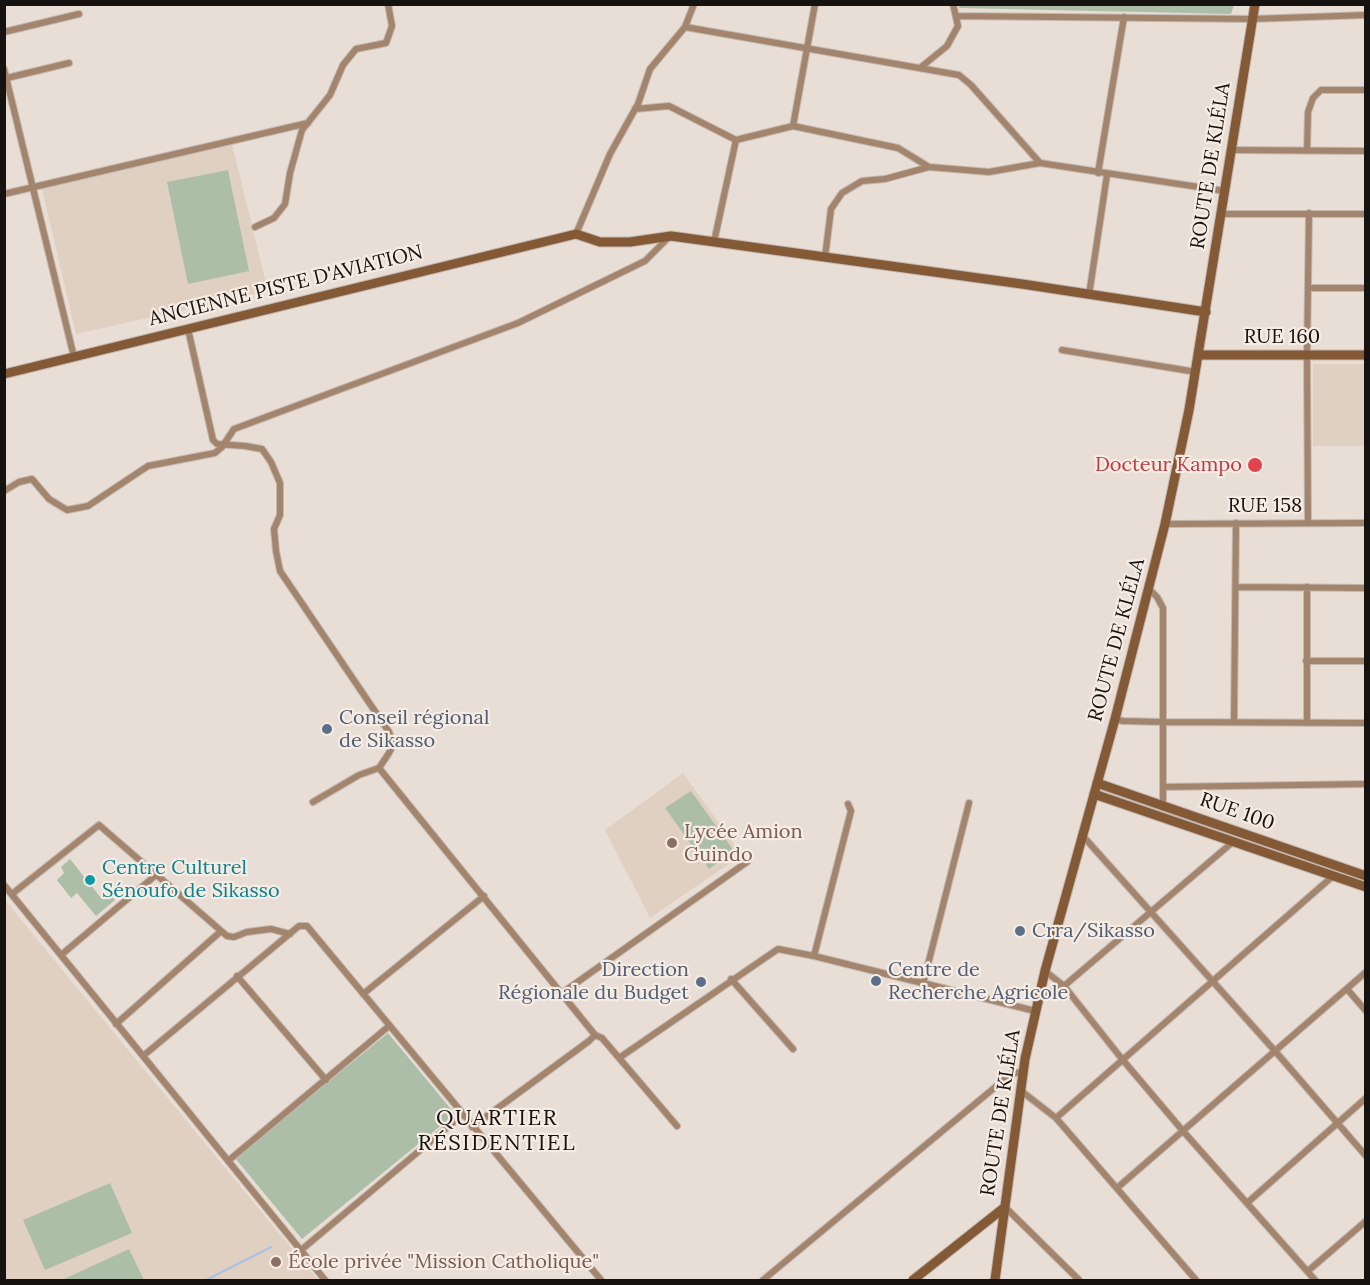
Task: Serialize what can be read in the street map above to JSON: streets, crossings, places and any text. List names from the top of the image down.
{
  "streets": {
    "street": [
      "ROUTE DE KLÉLA",
      "ANCIENNE PISTE D'AVIATION",
      "RUE 160",
      "RUE 158",
      "RUE 100"
    ]
  },
  "crossings": [
    ["ROUTE DE KLÉLA", "RUE 160"],
    ["ROUTE DE KLÉLA", "RUE 158"],
    ["ROUTE DE KLÉLA", "RUE 100"]
  ],
  "districts": ["QUARTIER RÉSIDENTIEL"],
  "places": [
    "Docteur Kampo",
    "Conseil régional de Sikasso",
    "Lycée Amion Guindo",
    "Centre Culturel Sénoufo de Sikasso",
    "Crra/Sikasso",
    "Centre de Recherche Agricole",
    "Direction Régionale du Budget",
    "École privée \"Mission Catholique\""
  ]
}
